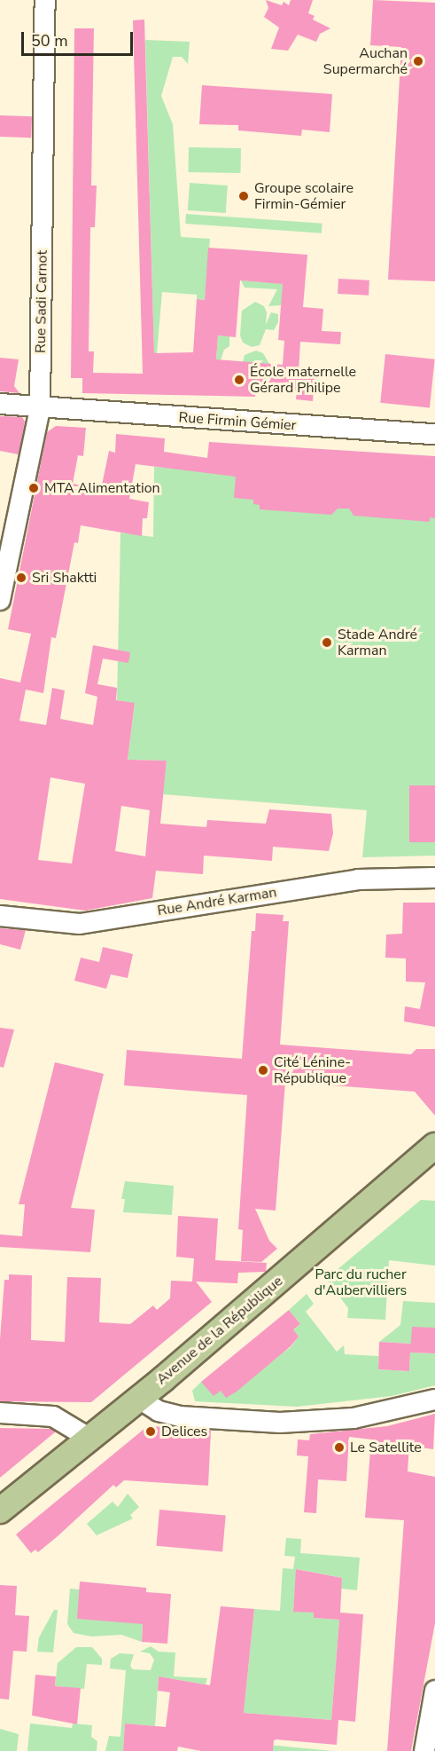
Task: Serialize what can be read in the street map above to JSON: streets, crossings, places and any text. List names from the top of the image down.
{
  "streets": {
    "main road": ["Avenue de la République"],
    "street": ["Rue Sadi Carnot", "Rue Firmin Gémier", "Rue André Karman"]
  },
  "crossings": [
    ["Rue Sadi Carnot", "Rue Firmin Gémier"]
  ],
  "parks": ["Parc du rucher d'Aubervilliers"],
  "places": [
    "Auchan Supermarché",
    "Groupe scolaire Firmin-Gémier",
    "École maternelle Gérard Philipe",
    "MTA Alimentation",
    "Sri Shaktti",
    "Stade André Karman",
    "Cité Lénine- République",
    "Delices",
    "Le Satellite"
  ],
  "scale_bar": "50 m"
}
